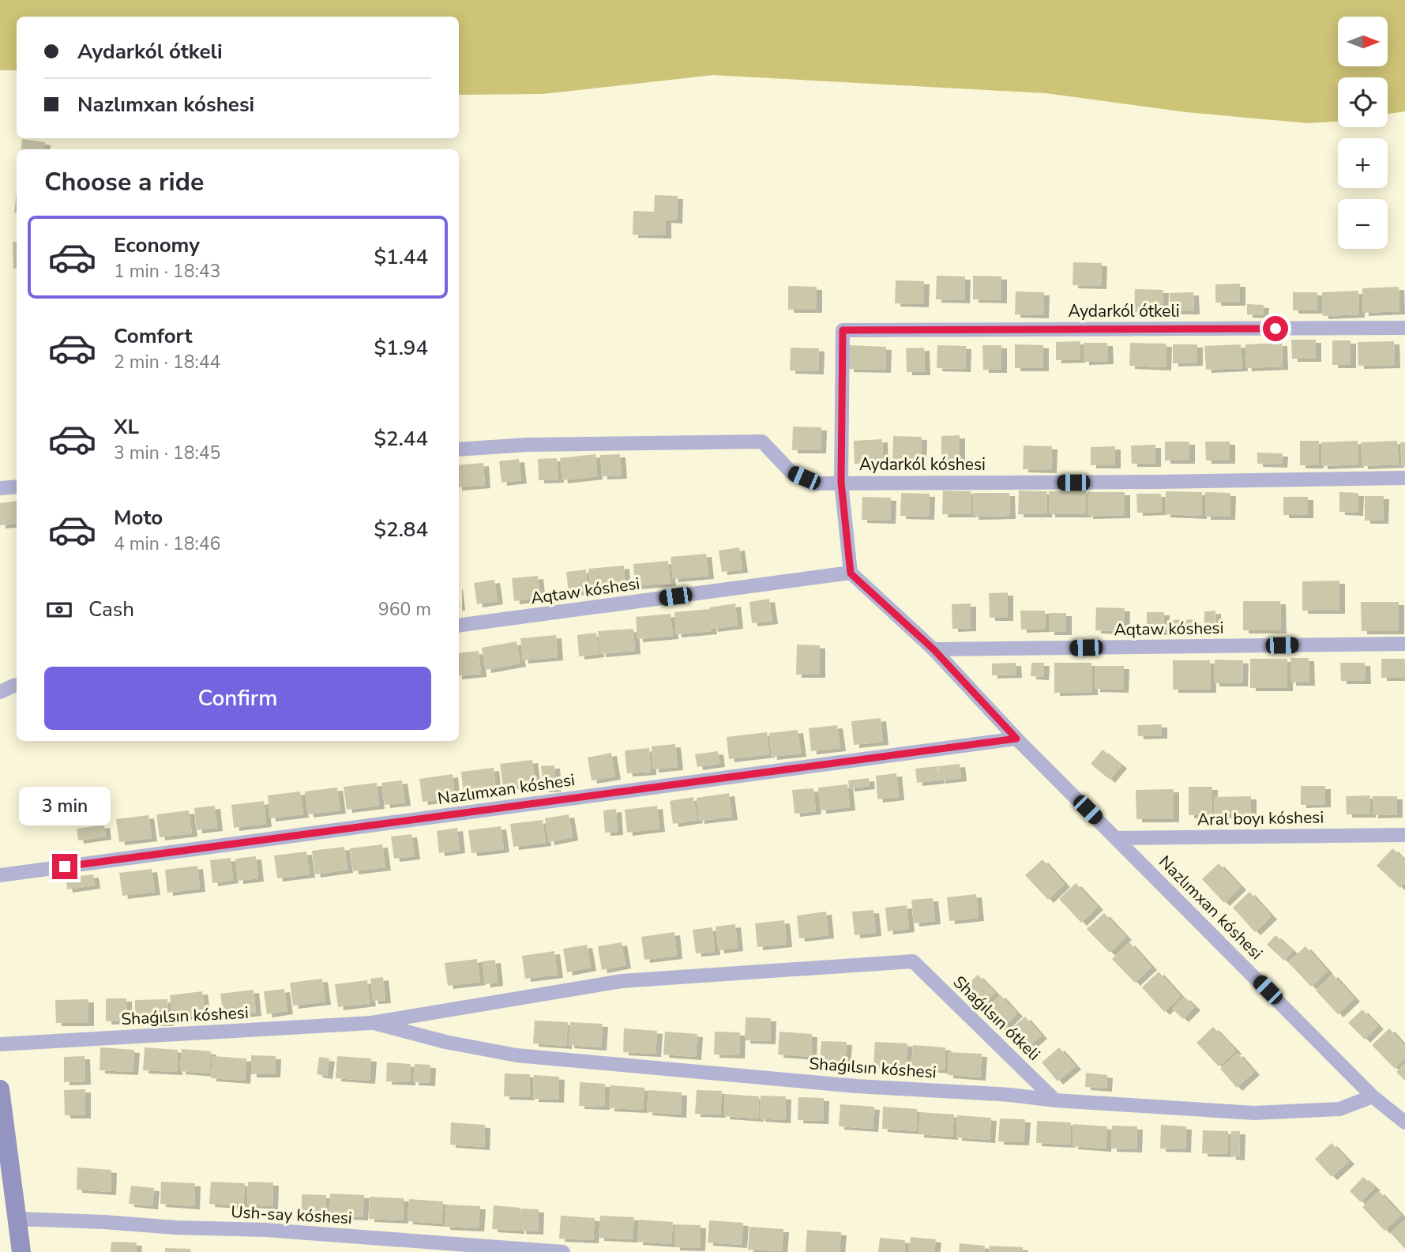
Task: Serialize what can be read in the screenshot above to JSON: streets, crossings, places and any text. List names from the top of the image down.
{
  "streets": {
    "street": [
      "Aydarkól ótkeli",
      "Aydarkól kóshesi",
      "Aqtaw kóshesi",
      "Nazlımxan kóshesi",
      "Aral boyı kóshesi",
      "Shaǵılsın kóshesi",
      "Shaǵılsın ótkeli",
      "Ush-say kóshesi"
    ]
  },
  "crossings": [
    ["Aydarkól ótkeli", "Aydarkól kóshesi"],
    ["Aqtaw kóshesi", "Nazlımxan kóshesi"],
    ["Nazlımxan kóshesi", "Aral boyı kóshesi"],
    ["Nazlımxan kóshesi", "Shaǵılsın kóshesi"],
    ["Shaǵılsın kóshesi", "Shaǵılsın ótkeli"]
  ],
  "north": "right",
  "page": {
    "map_buttons": ["+", "−"],
    "banner": ["Aydarkól ótkeli", "Nazlımxan kóshesi"],
    "heading": "Choose a ride",
    "list": [
      {
        "name": "Economy",
        "note": "1 min · 18:43",
        "value": "$1.44"
      },
      {
        "name": "Comfort",
        "note": "2 min · 18:44",
        "value": "$1.94"
      },
      {
        "name": "XL",
        "note": "3 min · 18:45",
        "value": "$2.44"
      },
      {
        "name": "Moto",
        "note": "4 min · 18:46",
        "value": "$2.84"
      }
    ],
    "pay": ["Cash", "960 m"],
    "buttons": "Confirm",
    "bubble": "3 min"
  }
}
